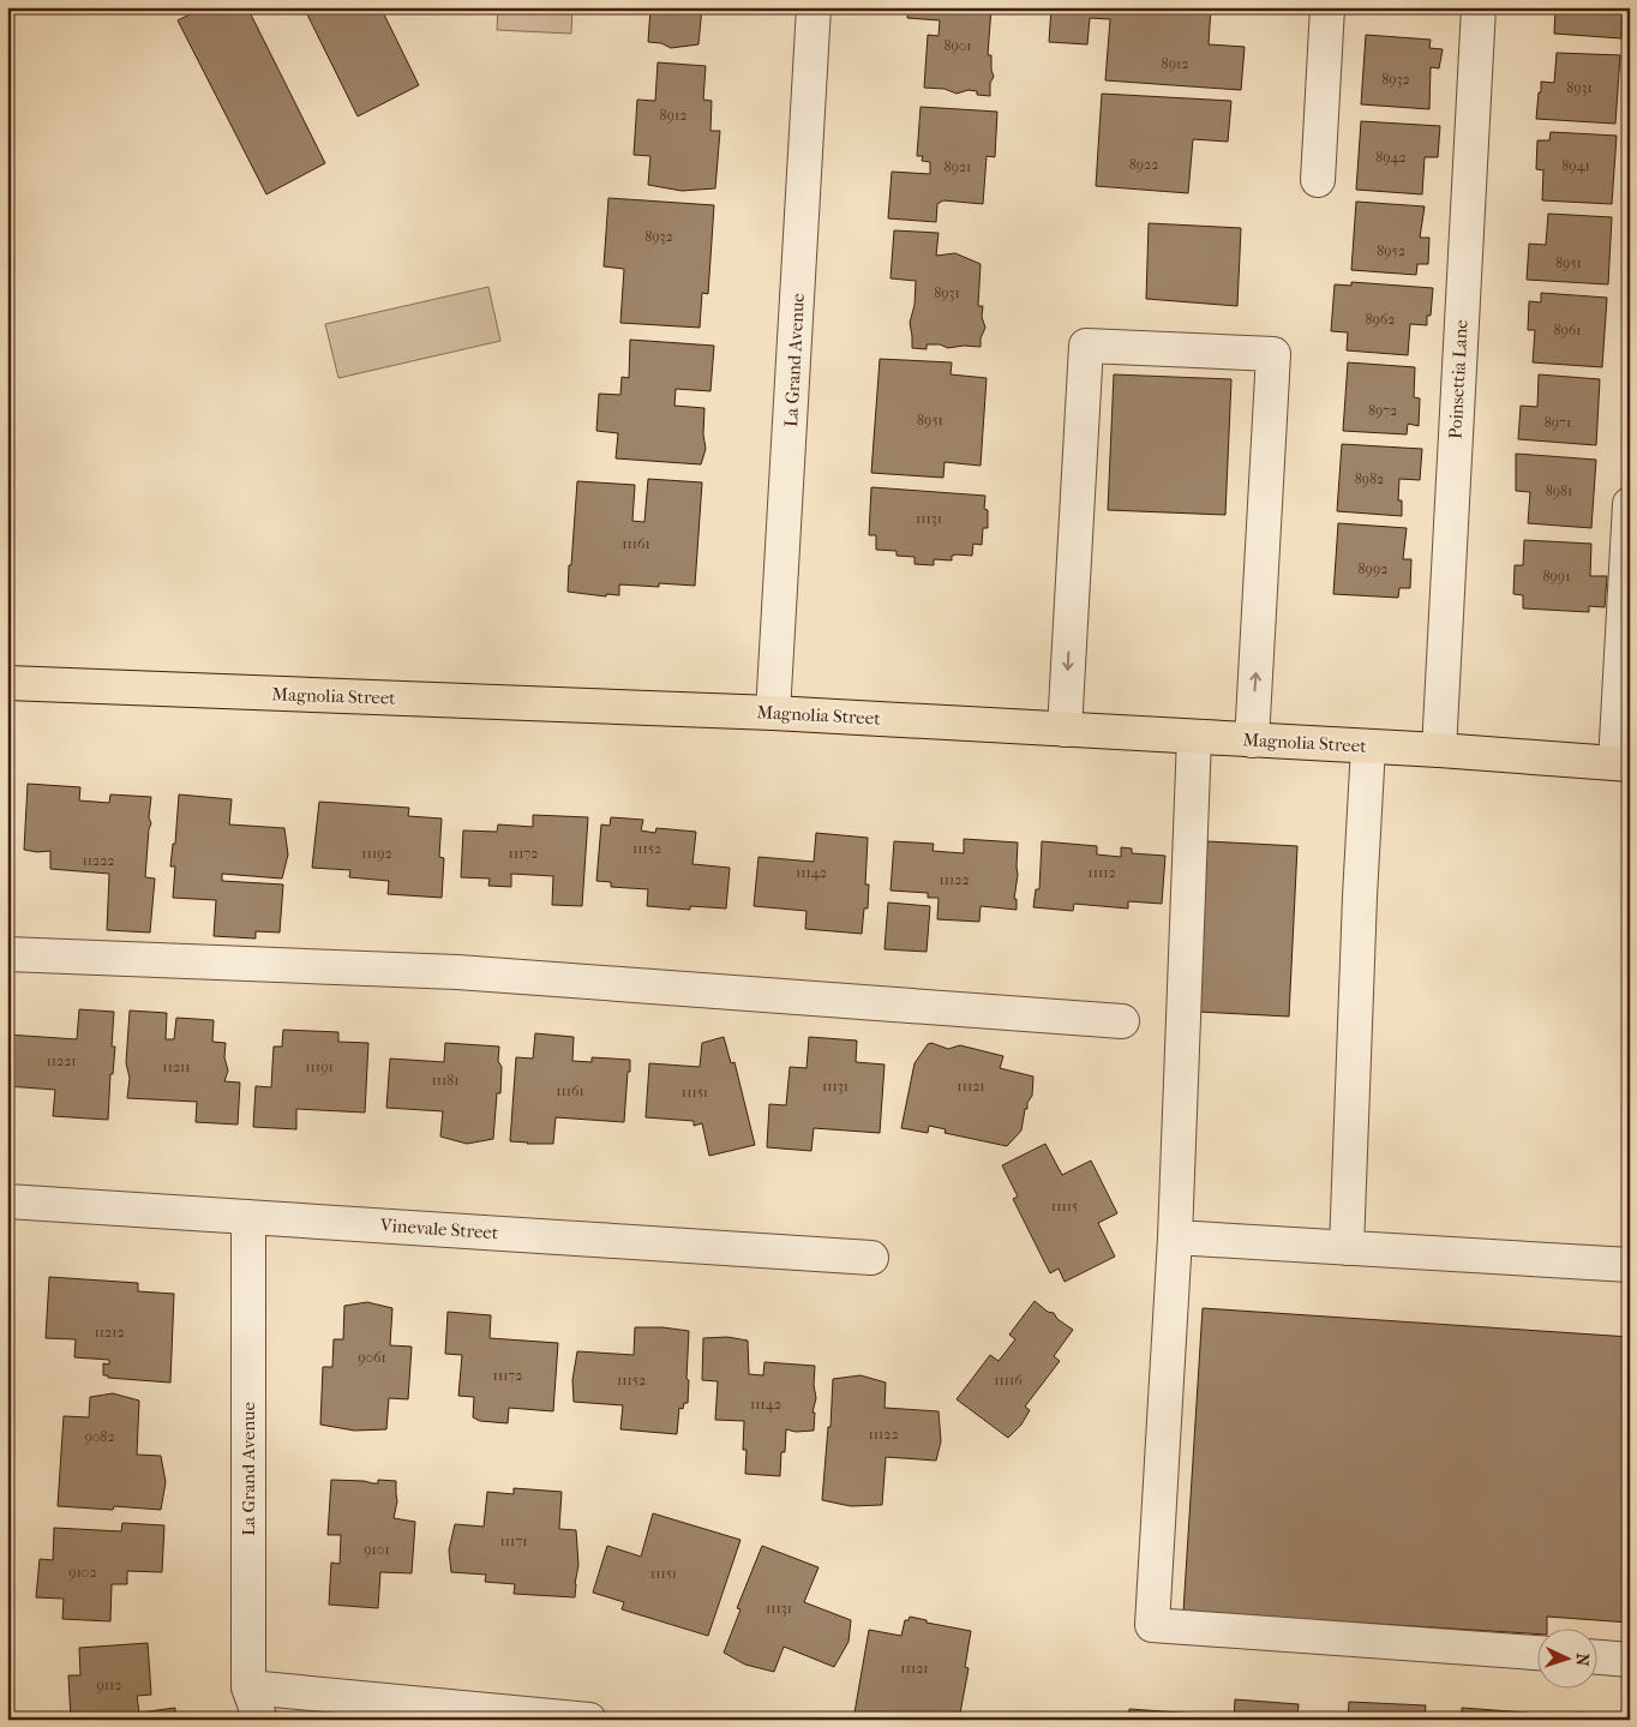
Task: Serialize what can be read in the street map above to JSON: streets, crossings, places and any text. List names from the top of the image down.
{
  "streets": {
    "main road": ["Magnolia Street"],
    "street": ["La Grand Avenue", "Poinsettia Lane", "Vinevale Street"]
  },
  "crossings": [
    ["La Grand Avenue", "Magnolia Street"],
    ["La Grand Avenue", "Vinevale Street"],
    ["Poinsettia Lane", "Magnolia Street"]
  ],
  "house_numbers": [
    "8901",
    "8912",
    "8932",
    "8931",
    "8912",
    "8942",
    "8922",
    "8941",
    "8921",
    "8932",
    "8952",
    "8951",
    "8931",
    "8962",
    "8961",
    "8972",
    "8951",
    "8971",
    "8982",
    "8981",
    "11131",
    "11161",
    "8992",
    "8991",
    "11152",
    "11192",
    "11172",
    "11222",
    "11142",
    "11112",
    "11122",
    "11221",
    "11211",
    "11191",
    "11181",
    "11131",
    "11121",
    "11161",
    "11151",
    "11115",
    "11212",
    "9061",
    "11172",
    "11152",
    "11116",
    "11142",
    "11122",
    "9082",
    "11171",
    "9101",
    "9102",
    "11151",
    "11131",
    "11121",
    "9112"
  ],
  "north": "right"
}
